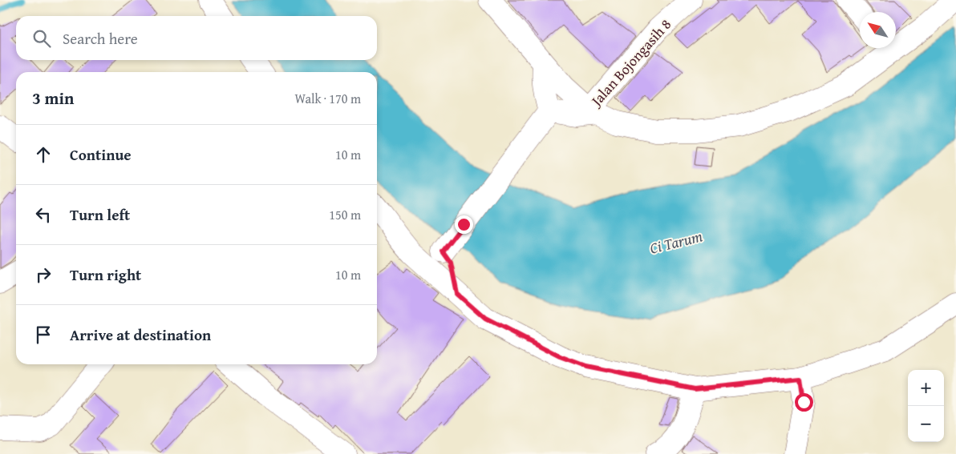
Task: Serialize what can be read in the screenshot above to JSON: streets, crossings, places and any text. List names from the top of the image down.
{
  "streets": {
    "street": ["Jalan Bojongasih 8"]
  },
  "water": ["Ci Tarum"],
  "north": "top left",
  "page": {
    "search": "Search here",
    "heading": ["3 min", "Walk · 170 m"],
    "list": [
      ["Continue", "10 m"],
      ["Turn left", "150 m"],
      ["Turn right", "10 m"],
      "Arrive at destination"
    ],
    "map_buttons": ["+", "−"]
  }
}
